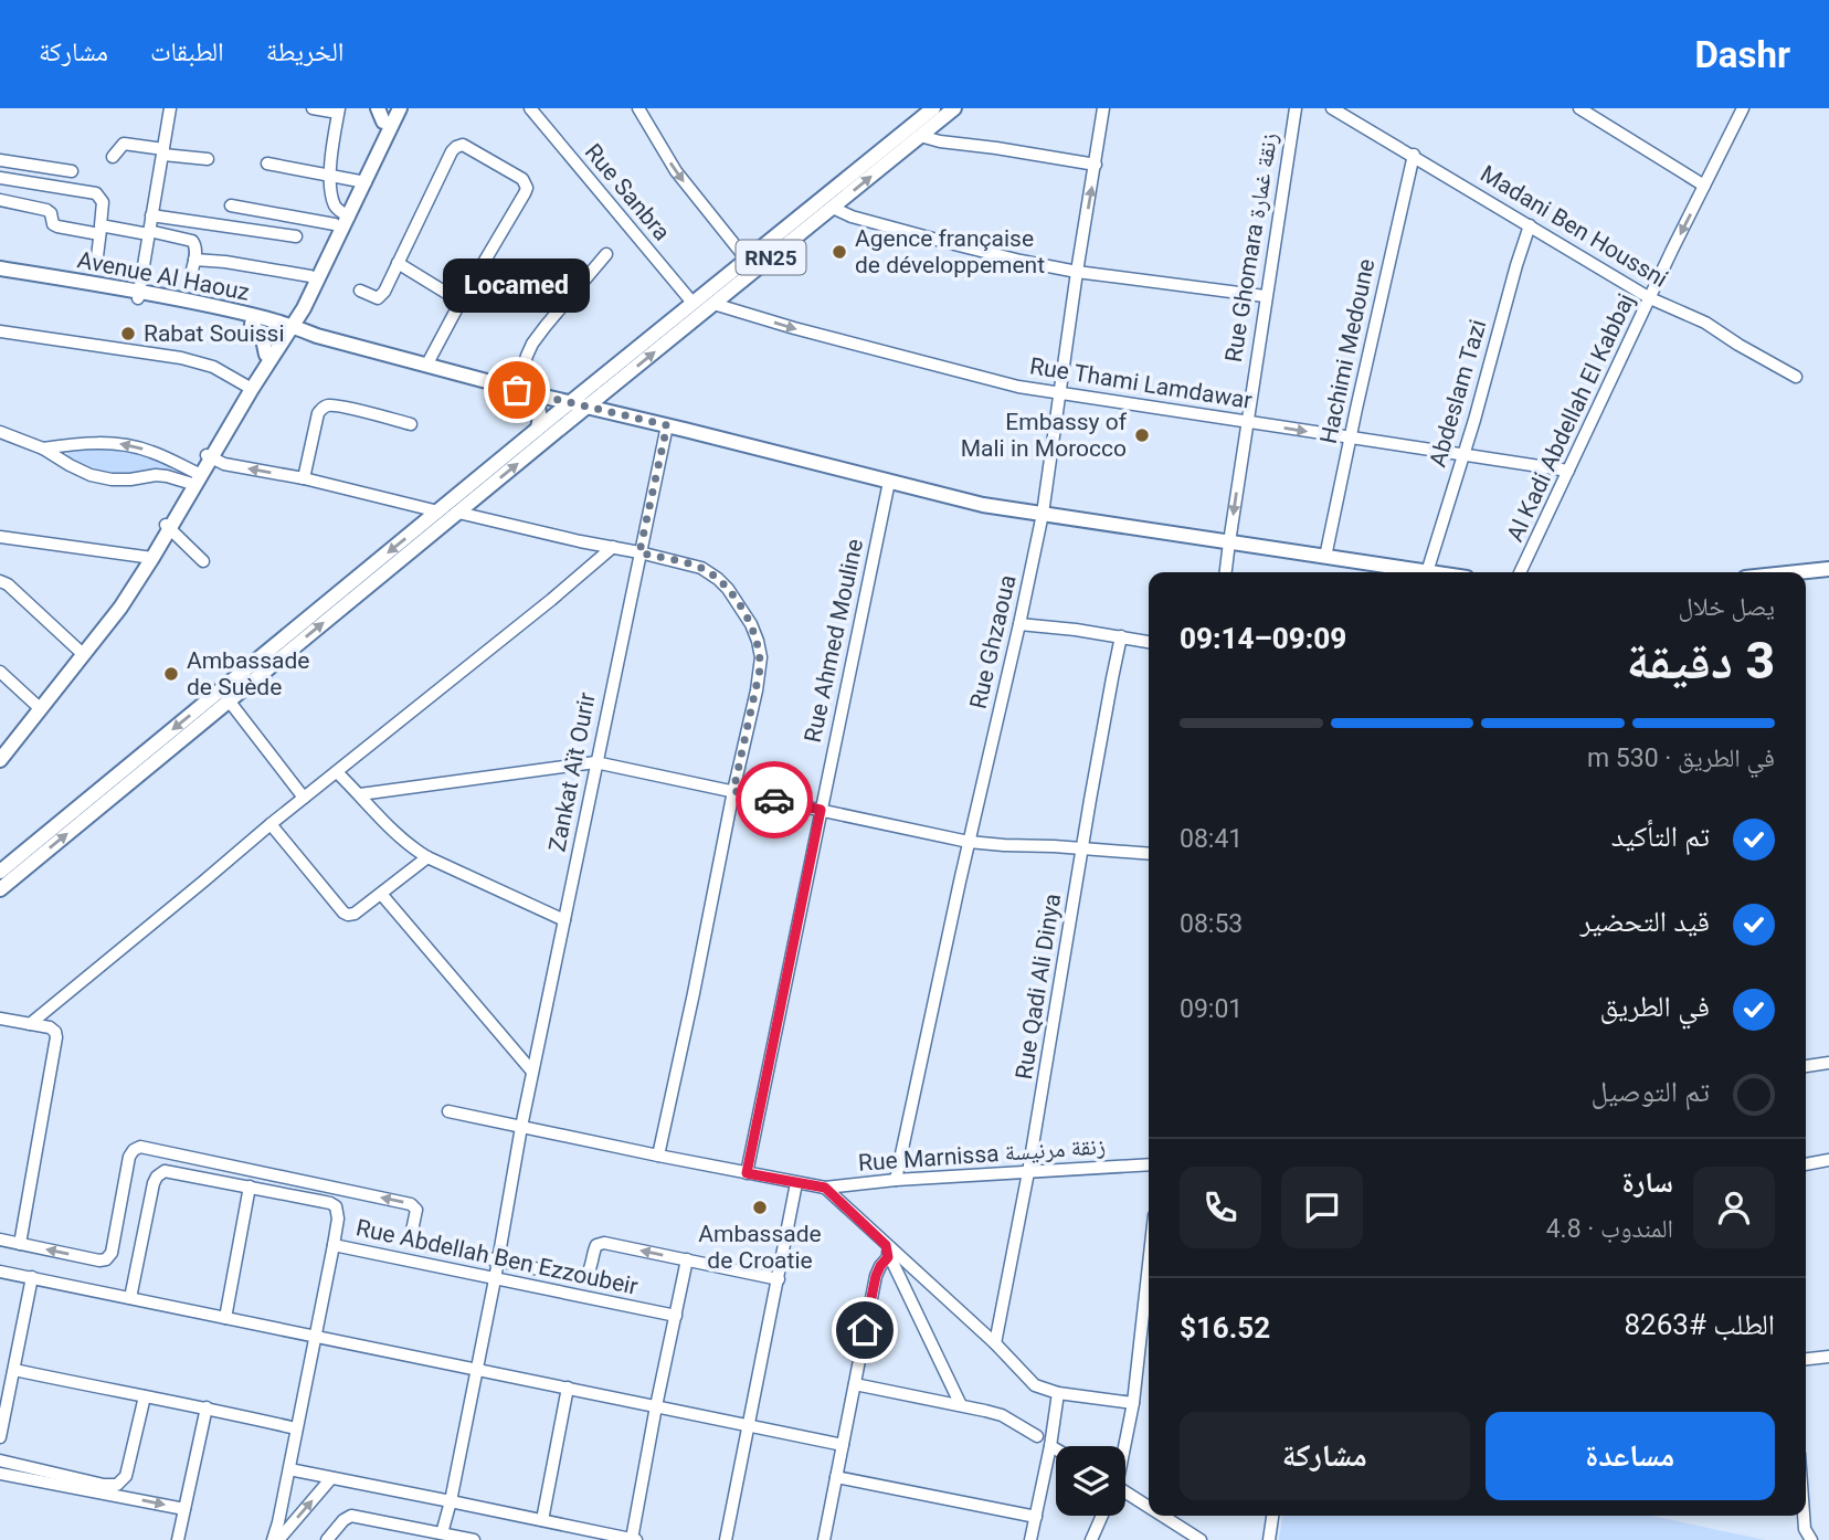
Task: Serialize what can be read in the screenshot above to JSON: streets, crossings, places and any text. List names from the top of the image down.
{
  "streets": {
    "main road": ["RN25", "Avenue Al Haouz"],
    "street": [
      "Rue Sanbra",
      "Madani Ben Houssni",
      "Rue Ghomara زنقة غمارة",
      "Hachimi Medoune",
      "Rue Thami Lamdawar",
      "Abdeslam Tazi",
      "Al Kadi Abdellah El Kabbaj",
      "Rue Ahmed Mouline",
      "Rue Ghzaoua",
      "Zankat Aït Ourir",
      "Rue Qadi Ali Dinya",
      "Rue Marnissa زنقة مرنيسة",
      "Rue Abdellah Ben Ezzoubeir"
    ]
  },
  "crossings": [
    ["Rue Sanbra", "RN25"],
    ["Madani Ben Houssni", "Hachimi Medoune"],
    ["Madani Ben Houssni", "Abdeslam Tazi"],
    ["Madani Ben Houssni", "Al Kadi Abdellah El Kabbaj"],
    ["Rue Ghomara زنقة غمارة", "Avenue Al Haouz"],
    ["Rue Ghomara زنقة غمارة", "Rue Thami Lamdawar"],
    ["RN25", "Avenue Al Haouz"],
    ["RN25", "Rue Thami Lamdawar"],
    ["Avenue Al Haouz", "Hachimi Medoune"],
    ["Avenue Al Haouz", "Abdeslam Tazi"],
    ["Avenue Al Haouz", "Rue Ahmed Mouline"],
    ["Avenue Al Haouz", "Rue Ghzaoua"],
    ["Avenue Al Haouz", "Zankat Aït Ourir"],
    ["Hachimi Medoune", "Rue Thami Lamdawar"],
    ["Rue Thami Lamdawar", "Abdeslam Tazi"],
    ["Rue Thami Lamdawar", "Al Kadi Abdellah El Kabbaj"],
    ["Rue Thami Lamdawar", "Rue Ghzaoua"],
    ["Rue Ahmed Mouline", "Rue Marnissa زنقة مرنيسة"],
    ["Rue Ghzaoua", "Rue Marnissa زنقة مرنيسة"],
    ["Zankat Aït Ourir", "Rue Marnissa زنقة مرنيسة"],
    ["Zankat Aït Ourir", "Rue Abdellah Ben Ezzoubeir"],
    ["Rue Qadi Ali Dinya", "Rue Marnissa زنقة مرنيسة"]
  ],
  "one_way": ["Rue Thami Lamdawar"],
  "places": [
    "Agence française de développement",
    "Rabat Souissi",
    "Locamed",
    "Embassy of Mali in Morocco",
    "Ambassade de Suède",
    "Ambassade de Croatie"
  ],
  "page": {
    "header": "Dashr",
    "nav": ["الخريطة", "الطبقات", "مشاركة"],
    "bubble": "Locamed",
    "heading": ["3 دقيقة", "يصل خلال", "09:09–09:14"],
    "panel": [
      "سارة",
      "المندوب · 4.8",
      "الطلب #8263",
      "$16.52"
    ],
    "bar": "في الطريق · 530 m",
    "list": [
      ["تم التأكيد", "08:41"],
      ["قيد التحضير", "08:53"],
      ["في الطريق", "09:01"],
      "تم التوصيل"
    ],
    "buttons": ["مساعدة", "مشاركة"]
  }
}
